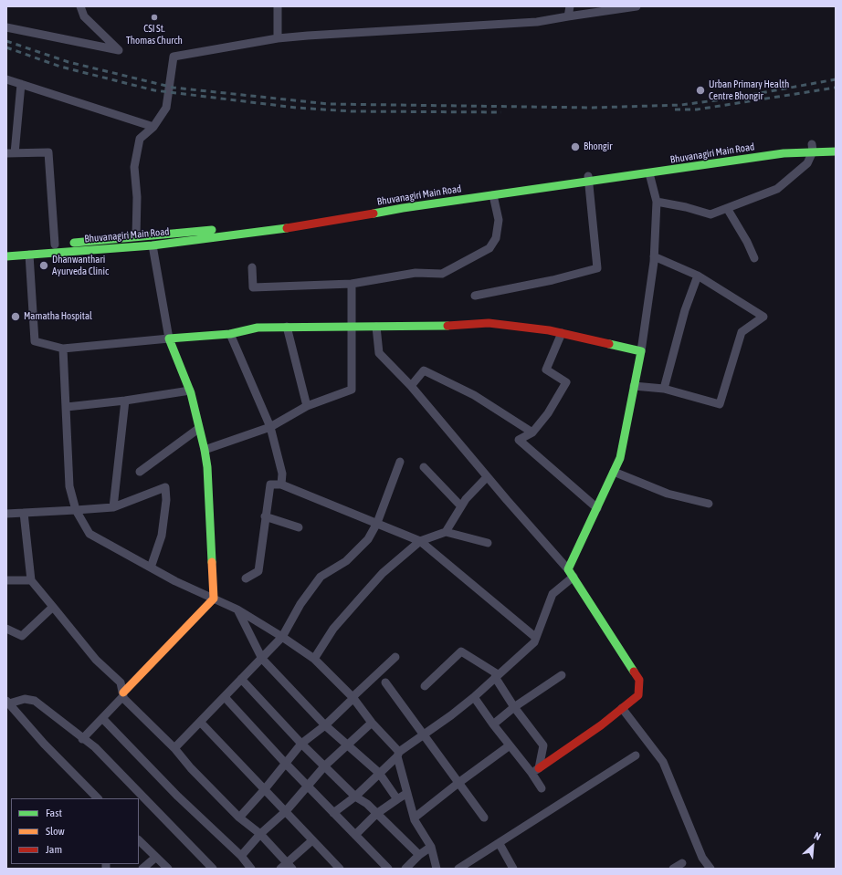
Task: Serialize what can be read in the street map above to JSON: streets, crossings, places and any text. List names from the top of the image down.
{
  "streets": {
    "main road": ["Bhuvanagiri Main Road"]
  },
  "places": [
    "CSI St. Thomas Church",
    "Urban Primary Health Centre Bhongir",
    "Bhongir",
    "Dhanwanthari Ayurveda Clinic",
    "Mamatha Hospital"
  ],
  "legend": ["Fast", "Slow", "Jam"],
  "north": "top right"
}
